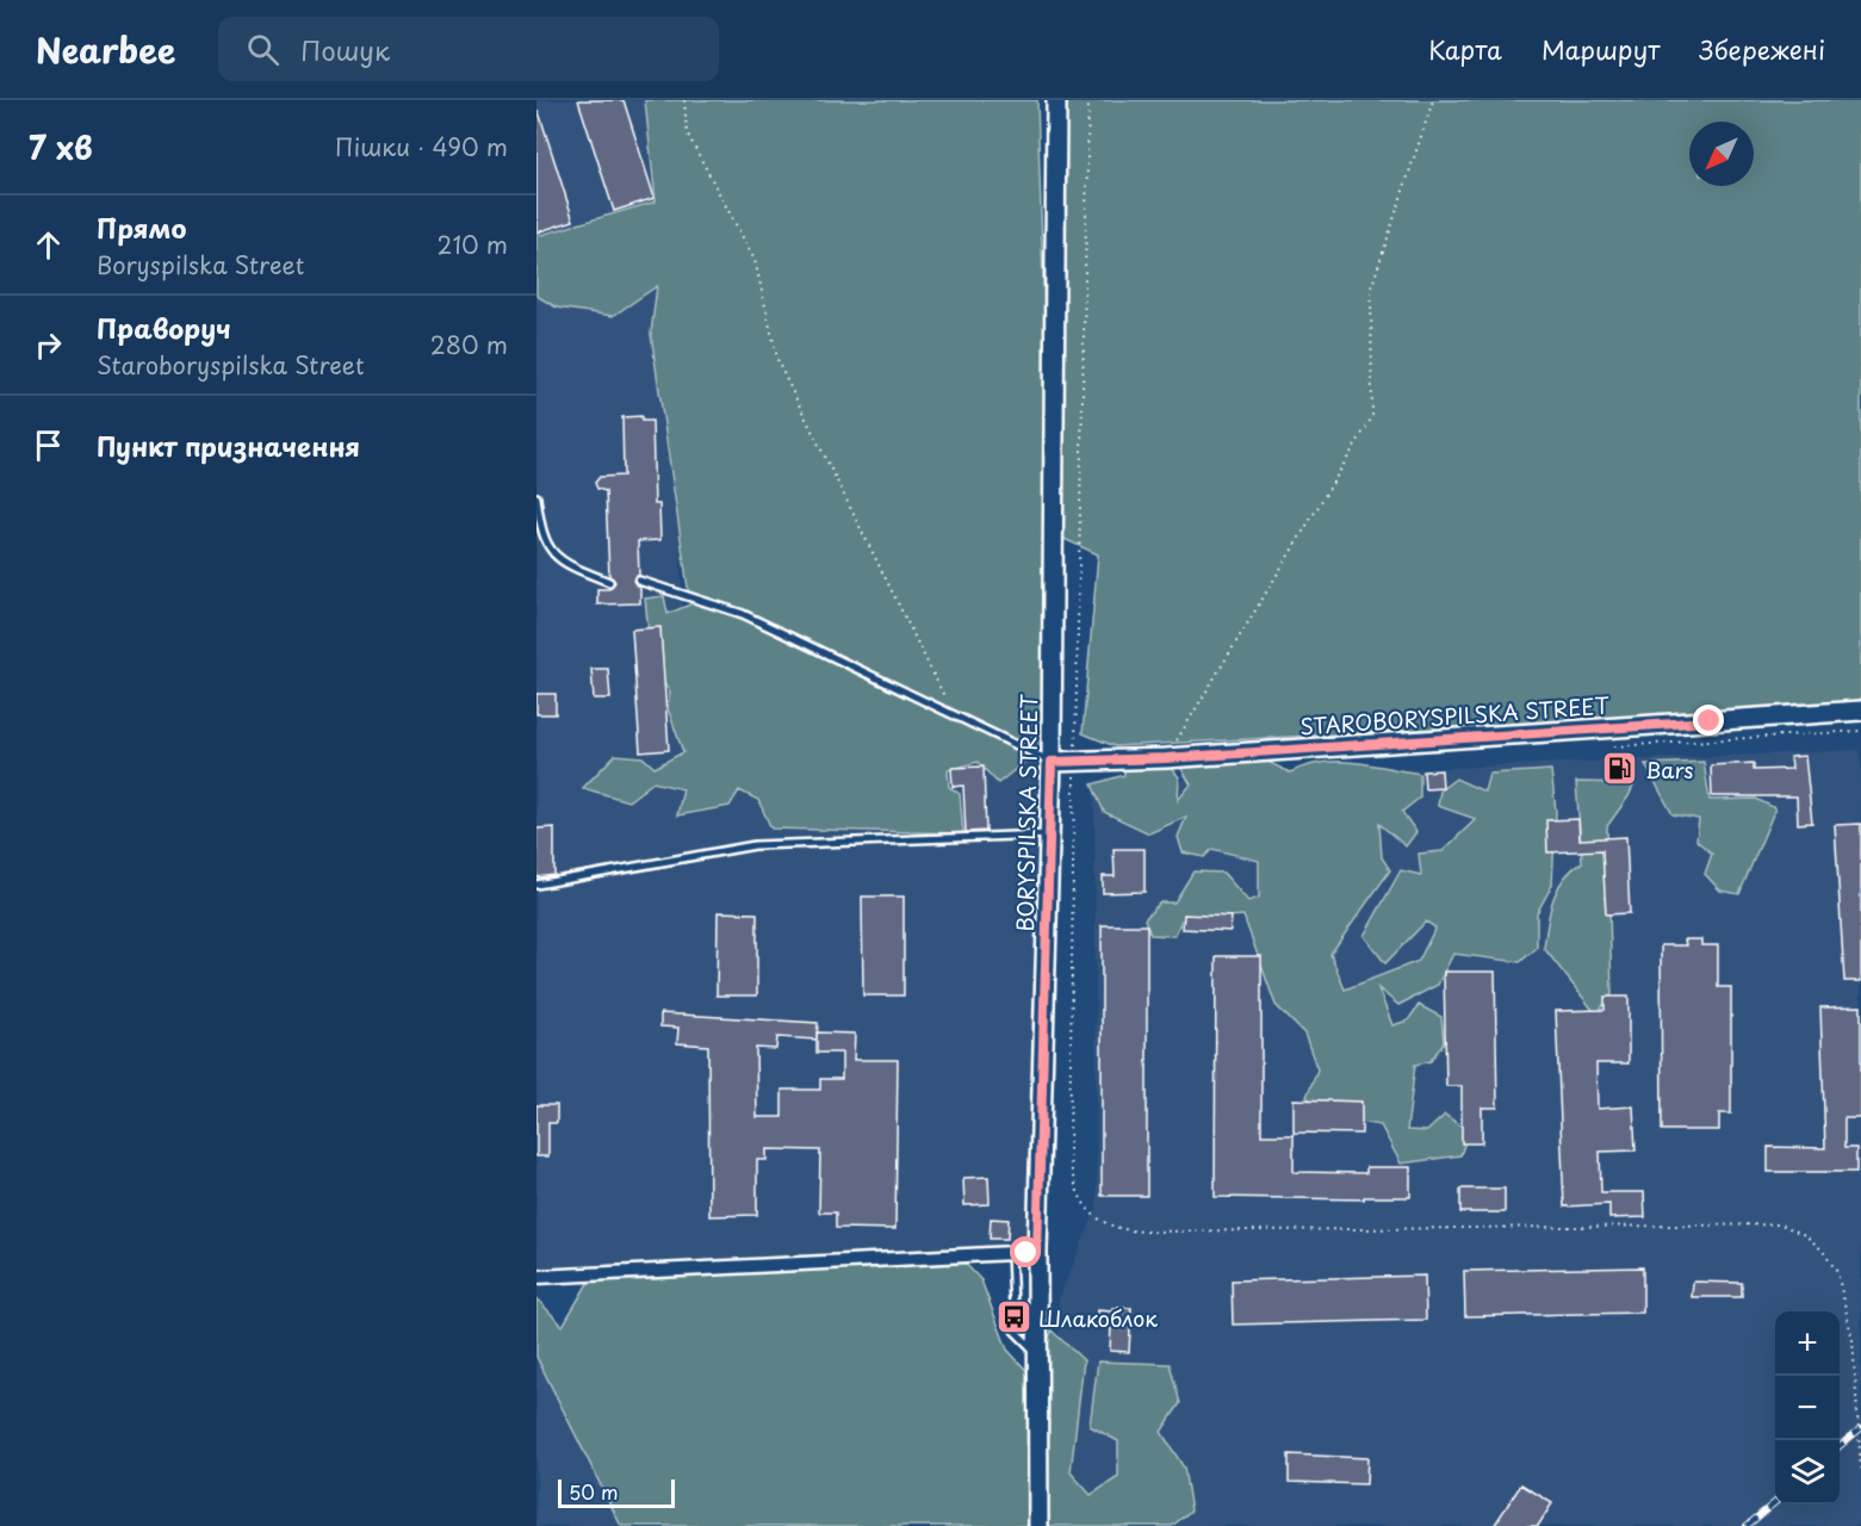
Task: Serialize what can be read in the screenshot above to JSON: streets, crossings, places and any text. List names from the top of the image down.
{
  "streets": {
    "main road": ["STAROBORYSPILSKA STREET", "BORYSPILSKA STREET"]
  },
  "crossings": [
    ["STAROBORYSPILSKA STREET", "BORYSPILSKA STREET"]
  ],
  "places": {
    "fuel station": ["Bars"],
    "bus stop": ["Шлакоблок"]
  },
  "scale_bar": "50 m",
  "north": "bottom left",
  "page": {
    "header": "Nearbee",
    "search": "Пошук",
    "nav": ["Карта", "Маршрут", "Збережені"],
    "heading": ["7 хв", "Пішки · 490 m"],
    "list": [
      ["Прямо", "Boryspilska Street", "210 m"],
      ["Праворуч", "Staroboryspilska Street", "280 m"],
      "Пункт призначення"
    ],
    "map_buttons": ["+", "−"],
    "scale": "50 m"
  }
}
